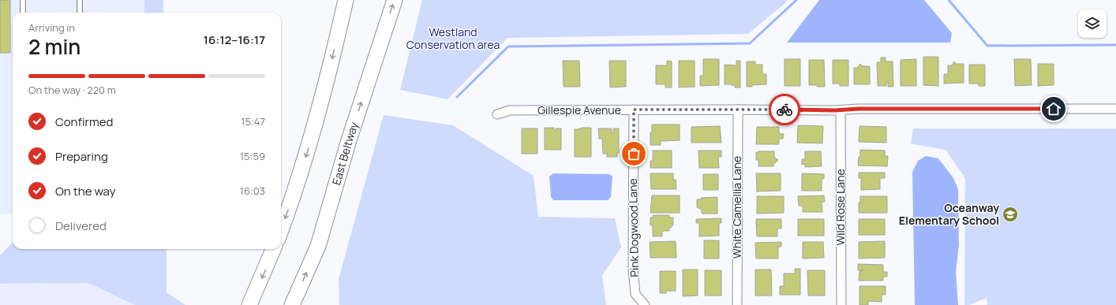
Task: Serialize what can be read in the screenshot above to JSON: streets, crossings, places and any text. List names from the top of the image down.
{
  "streets": {
    "highway": ["East Beltway"],
    "street": [
      "Gillespie Avenue",
      "White Camellia Lane",
      "Wild Rose Lane",
      "Pink Dogwood Lane"
    ]
  },
  "crossings": [
    ["Gillespie Avenue", "White Camellia Lane"],
    ["Gillespie Avenue", "Wild Rose Lane"],
    ["Gillespie Avenue", "Pink Dogwood Lane"]
  ],
  "parks": ["Westland Conservation area"],
  "places": {
    "school or university": ["Oceanway Elementary School"]
  },
  "page": {
    "heading": ["2 min", "Arriving in", "16:12–16:17"],
    "bar": "On the way · 220 m",
    "list": [
      ["Confirmed", "15:47"],
      ["Preparing", "15:59"],
      ["On the way", "16:03"],
      "Delivered"
    ]
  }
}
